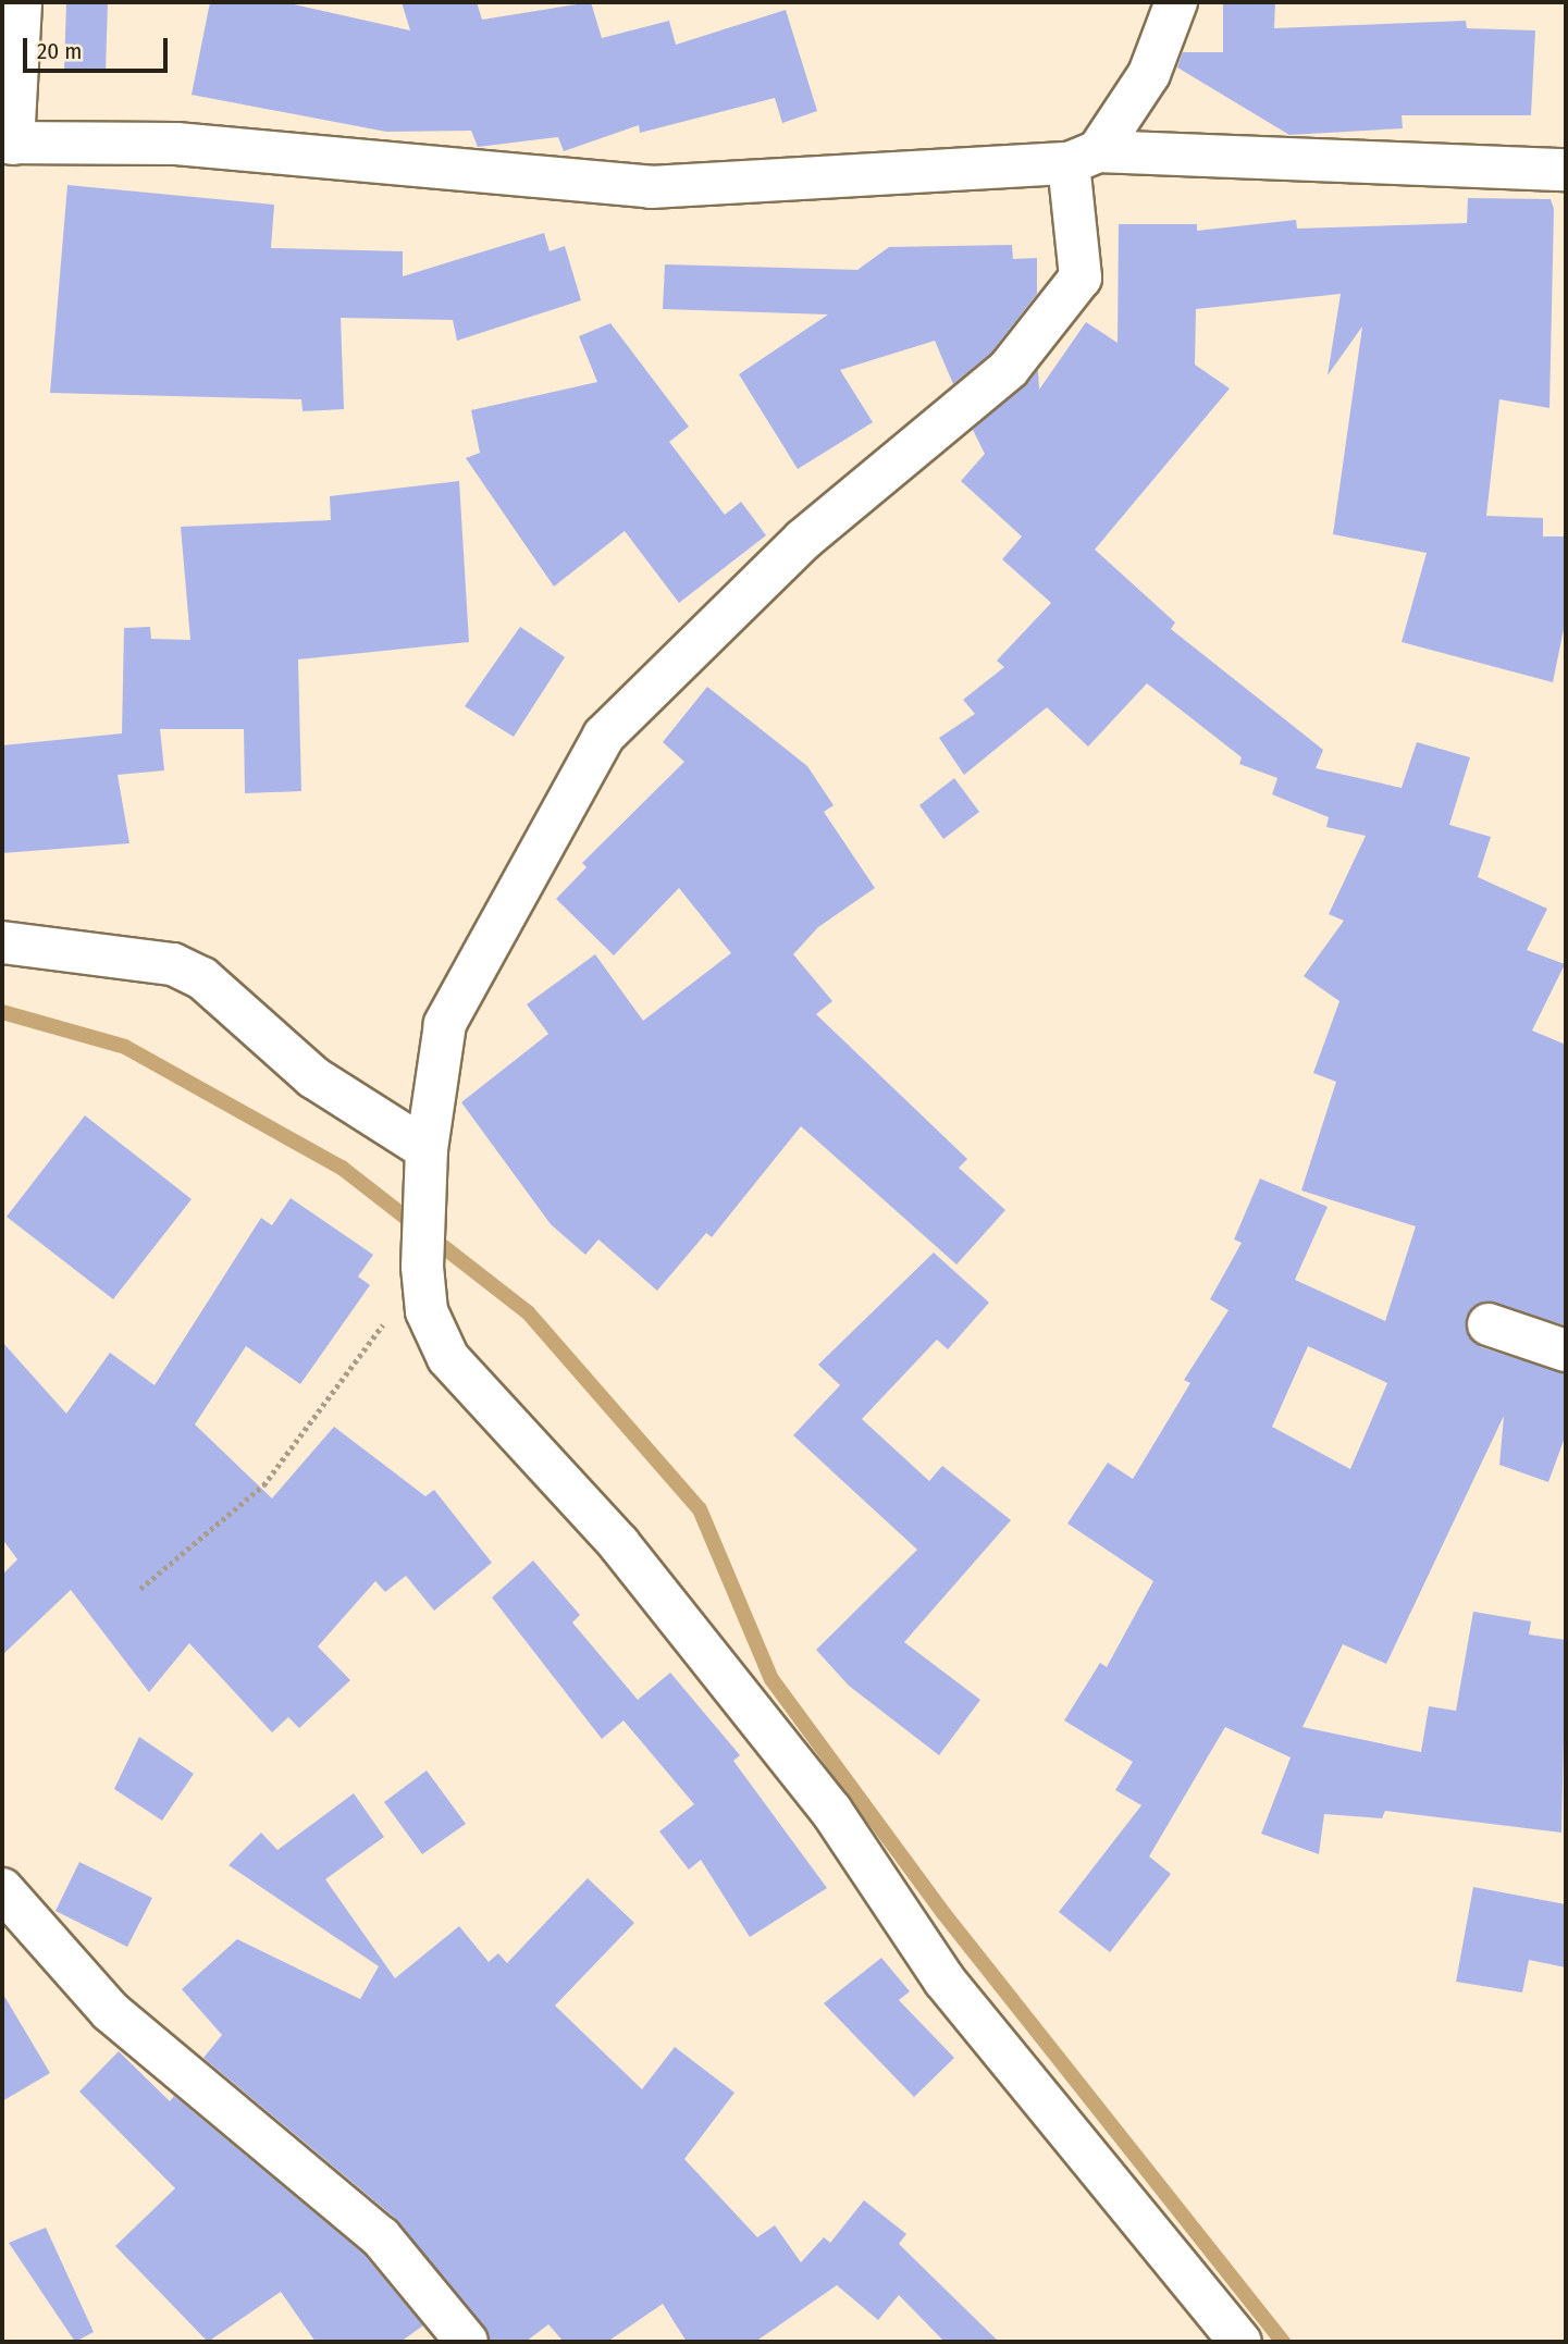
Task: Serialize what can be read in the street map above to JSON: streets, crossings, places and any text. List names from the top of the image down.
{
  "scale_bar": "20 m"
}
